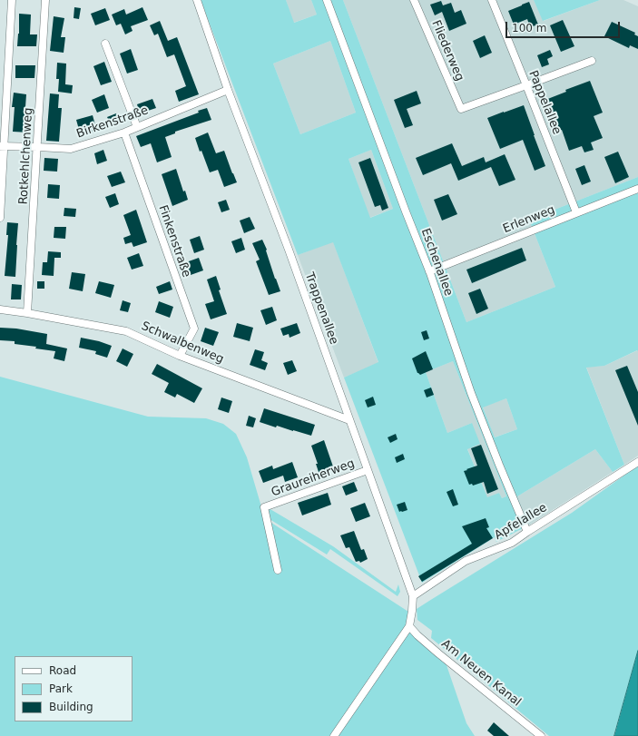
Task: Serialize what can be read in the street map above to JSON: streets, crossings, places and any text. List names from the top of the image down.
{
  "streets": {
    "street": [
      "Fliederweg",
      "Pappelallee",
      "Birkenstraße",
      "Rotkehlchenweg",
      "Erlenweg",
      "Finkenstraße",
      "Eschenallee",
      "Trappenallee",
      "Schwalbenweg",
      "Graureiherweg",
      "Apfelallee",
      "Am Neuen Kanal"
    ]
  },
  "crossings": [
    ["Fliederweg", "Pappelallee"],
    ["Pappelallee", "Erlenweg"],
    ["Birkenstraße", "Rotkehlchenweg"],
    ["Birkenstraße", "Finkenstraße"],
    ["Birkenstraße", "Trappenallee"],
    ["Rotkehlchenweg", "Schwalbenweg"],
    ["Erlenweg", "Eschenallee"],
    ["Finkenstraße", "Schwalbenweg"],
    ["Eschenallee", "Apfelallee"],
    ["Trappenallee", "Schwalbenweg"],
    ["Trappenallee", "Graureiherweg"],
    ["Trappenallee", "Apfelallee"],
    ["Trappenallee", "Am Neuen Kanal"]
  ],
  "legend": ["Road", "Park", "Building"],
  "scale_bar": "100 m"
}
